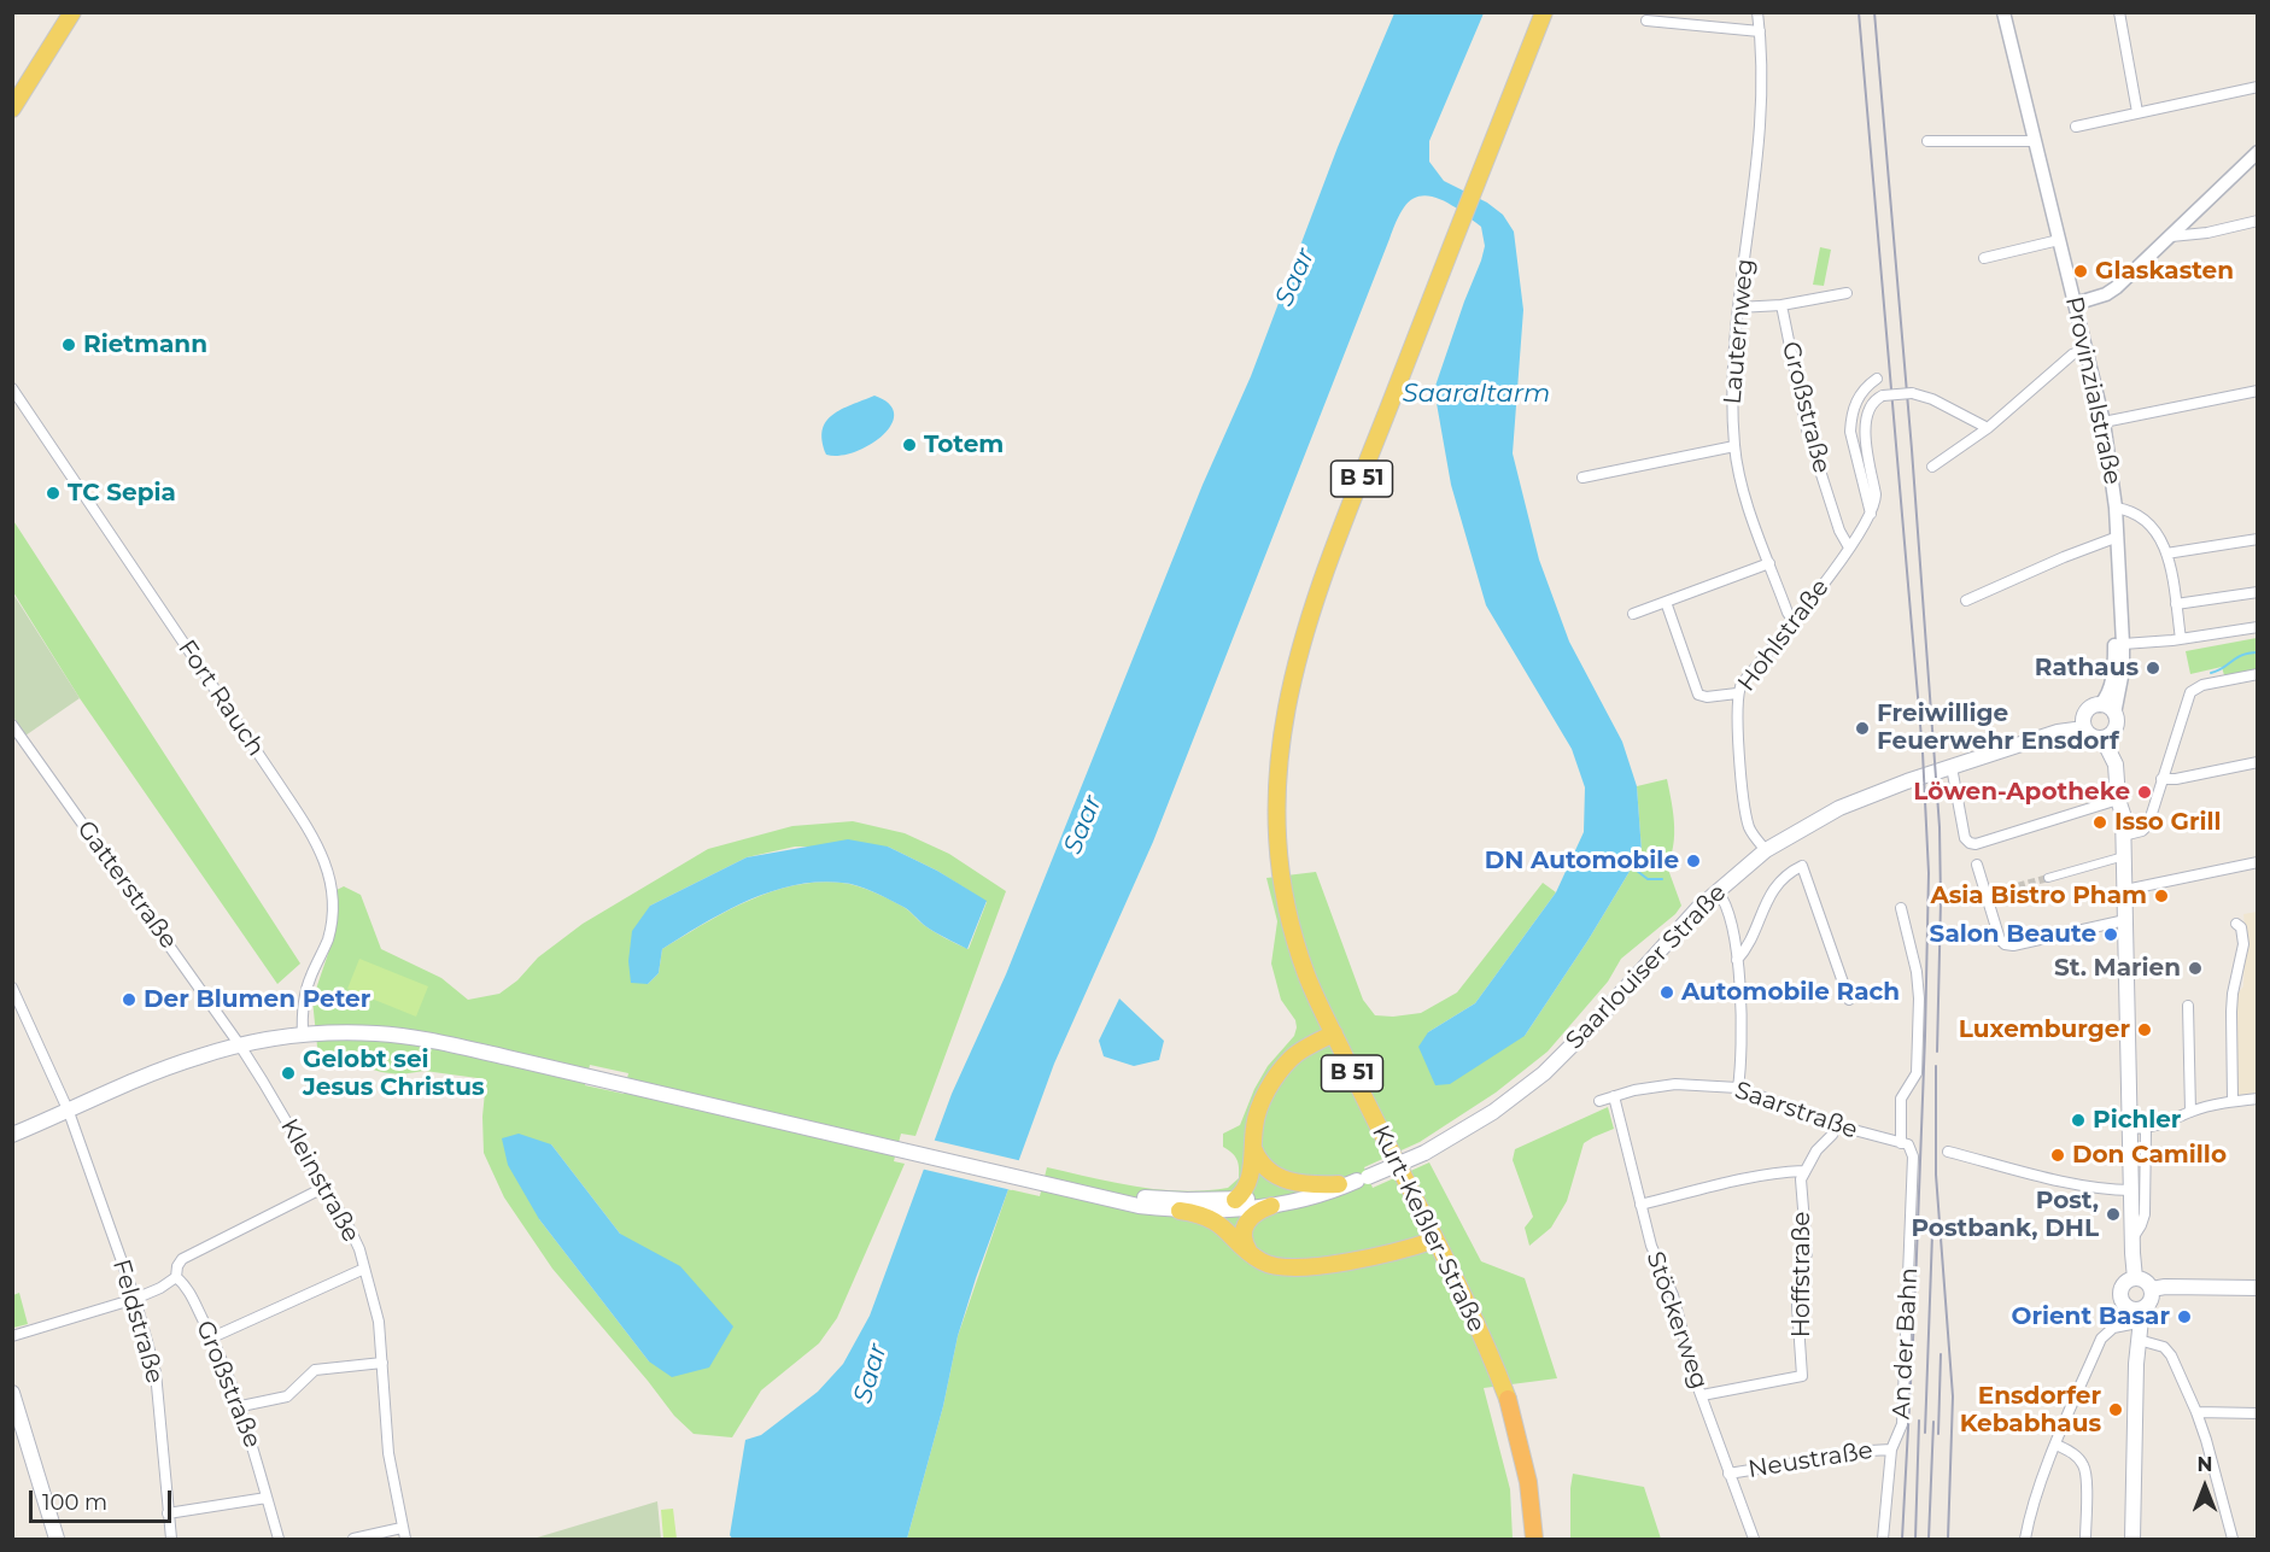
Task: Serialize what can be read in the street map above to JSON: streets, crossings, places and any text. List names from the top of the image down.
{
  "streets": {
    "highway": ["B 51"],
    "main road": ["Saarlouiser Straße", "Kurt-Keßler-Straße"],
    "street": [
      "Lauternweg",
      "Provinzialstraße",
      "Großstraße",
      "Hohlstraße",
      "Fort Rauch",
      "Gatterstraße",
      "Saarstraße",
      "Kleinstraße",
      "Hoffstraße",
      "Stöckerweg",
      "Feldstraße",
      "An der Bahn",
      "Neustraße"
    ]
  },
  "crossings": [
    ["Lauternweg", "Hohlstraße"],
    ["Provinzialstraße", "Saarlouiser Straße"],
    ["Großstraße", "Hohlstraße"],
    ["B 51", "Kurt-Keßler-Straße"],
    ["Hohlstraße", "Saarlouiser Straße"],
    ["Gatterstraße", "Kleinstraße"],
    ["Saarstraße", "Stöckerweg"],
    ["Saarstraße", "An der Bahn"],
    ["Hoffstraße", "Stöckerweg"],
    ["Stöckerweg", "Neustraße"],
    ["An der Bahn", "Neustraße"]
  ],
  "water": ["Saar", "Saaraltarm"],
  "places": [
    "Glaskasten",
    "Rietmann",
    "Totem",
    "TC Sepia",
    "Rathaus",
    "Freiwillige Feuerwehr Ensdorf",
    "Löwen-Apotheke",
    "Isso Grill",
    "DN Automobile",
    "Asia Bistro Pham",
    "Salon Beaute",
    "St. Marien",
    "Automobile Rach",
    "Der Blumen Peter",
    "Luxemburger",
    "Gelobt sei Jesus Christus",
    "Pichler",
    "Don Camillo",
    "Post, Postbank, DHL",
    "Orient Basar",
    "Ensdorfer Kebabhaus"
  ],
  "scale_bar": "100 m",
  "north": "top"
}
